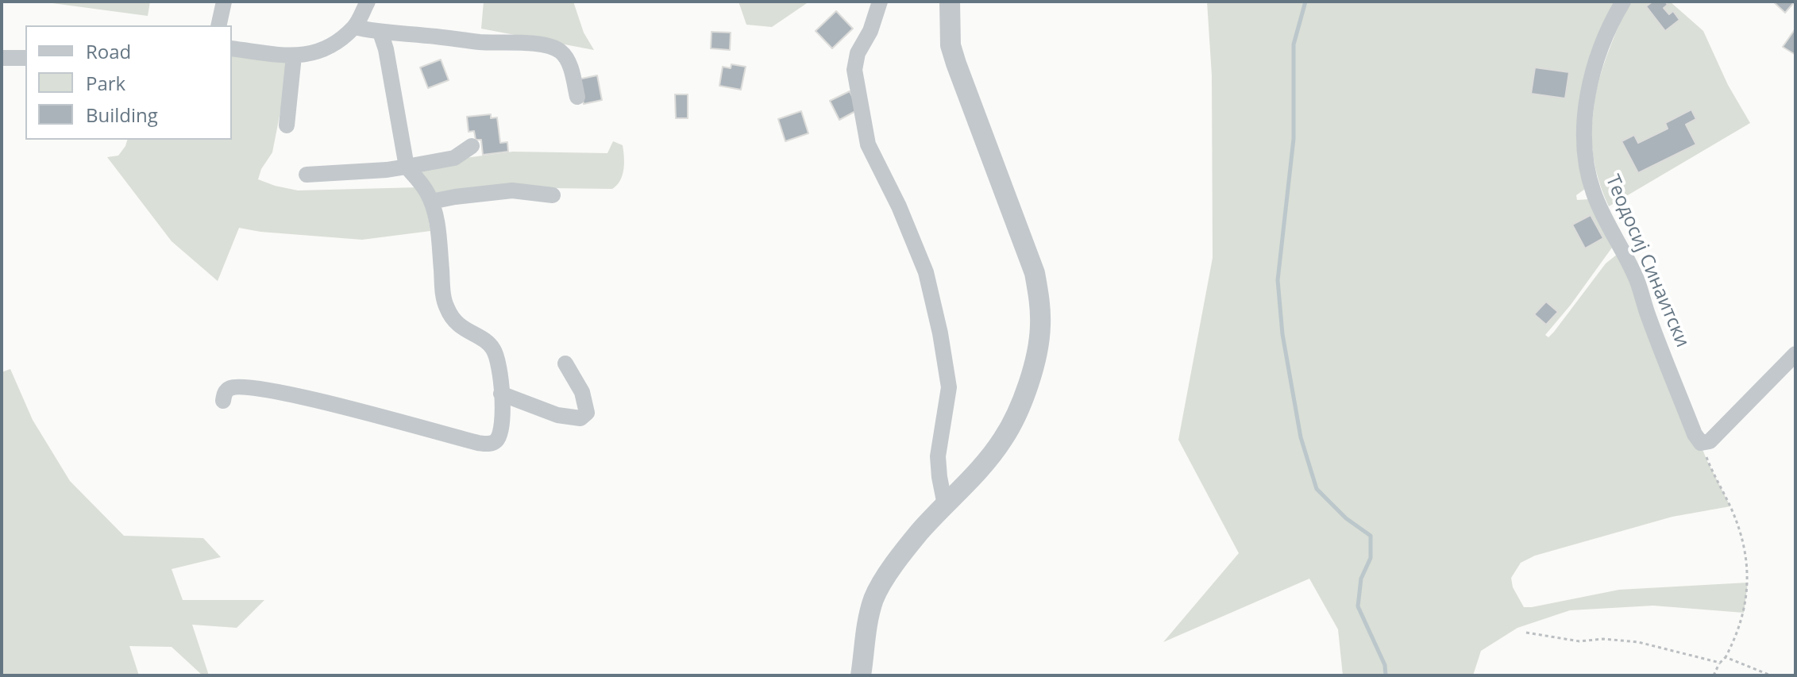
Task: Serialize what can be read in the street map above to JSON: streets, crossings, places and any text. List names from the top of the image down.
{
  "streets": {
    "street": ["Теодосиј Синаитски"]
  },
  "legend": ["Road", "Park", "Building"]
}
